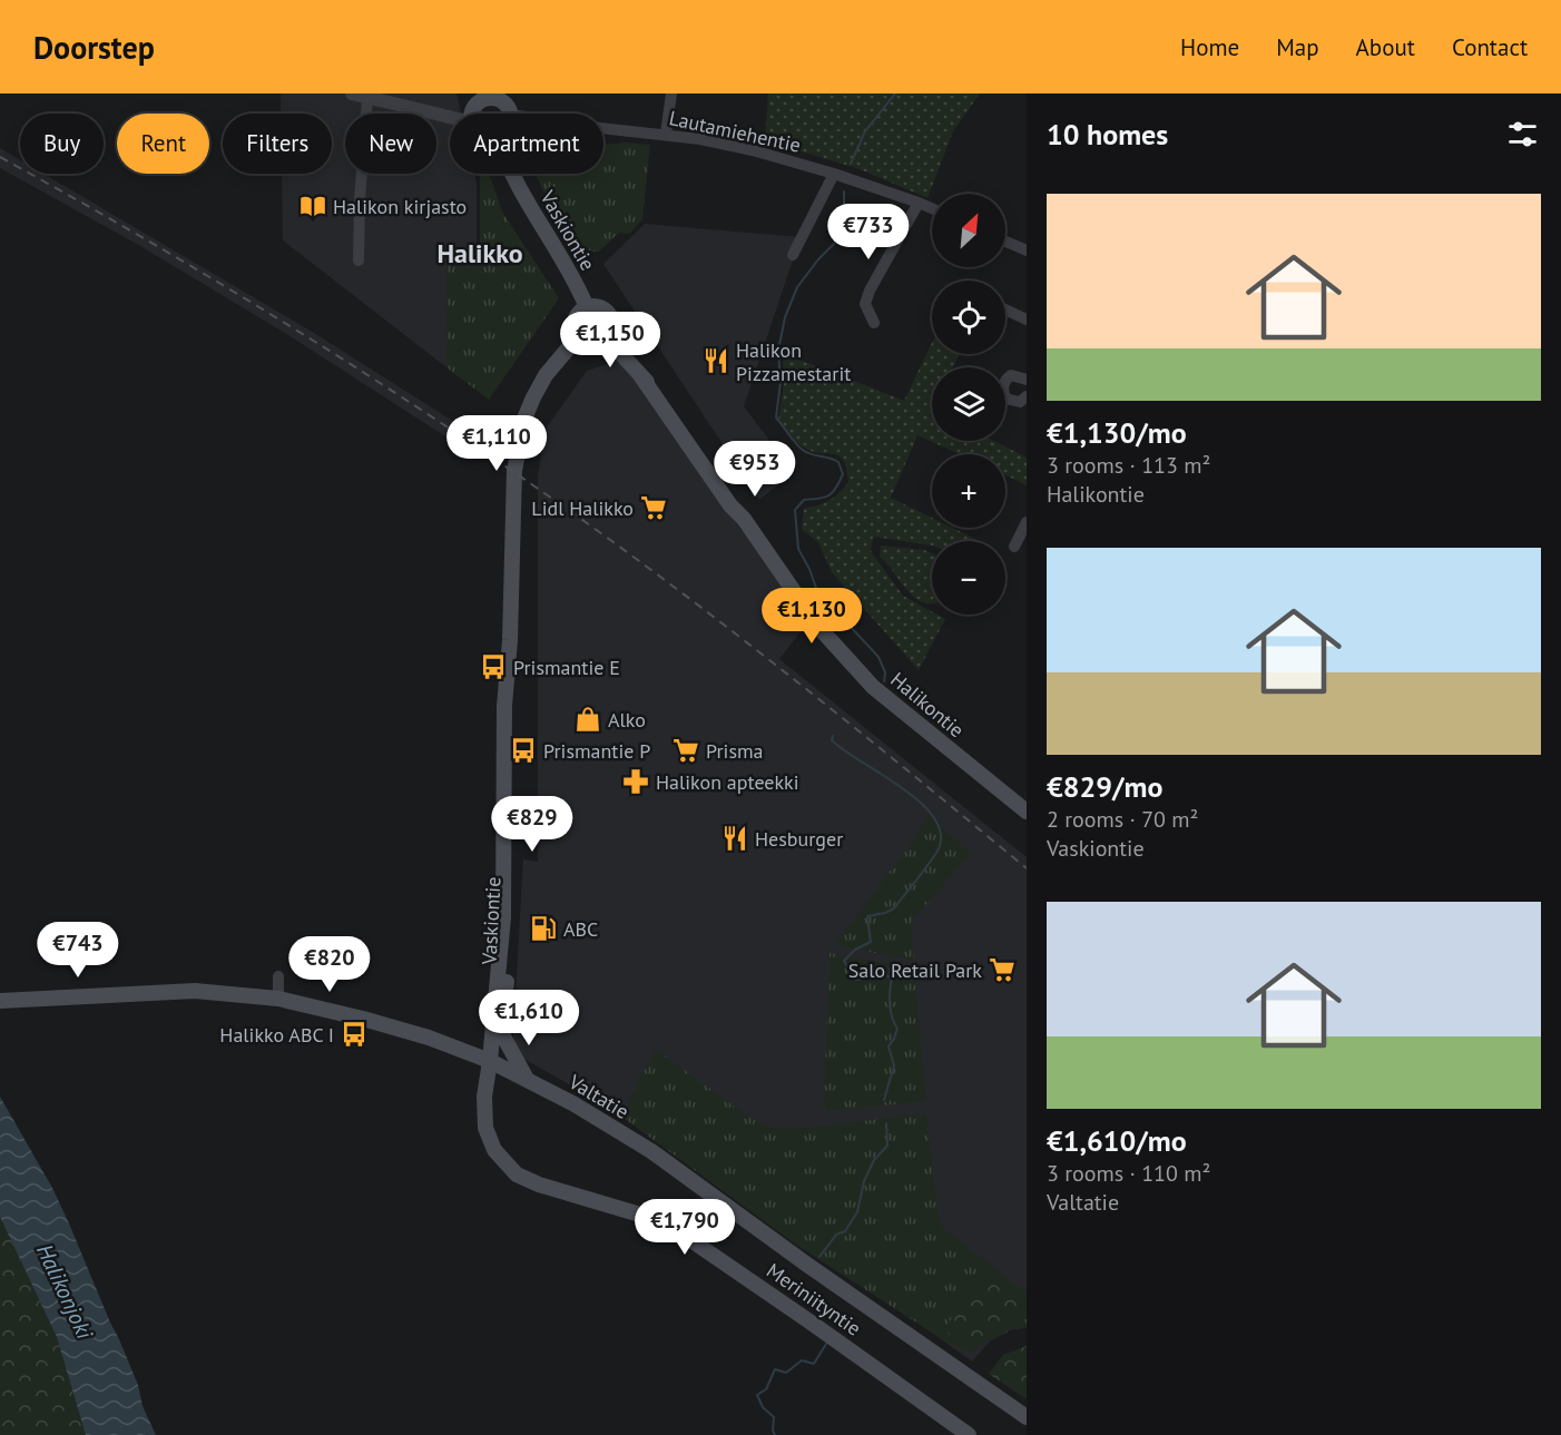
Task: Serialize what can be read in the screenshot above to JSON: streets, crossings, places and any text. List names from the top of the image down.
{
  "streets": {
    "main road": [
      "Vaskiontie",
      "Halikontie",
      "Valtatie",
      "Meriniityntie"
    ],
    "street": ["Lautamiehentie"]
  },
  "crossings": [
    ["Vaskiontie", "Halikontie"],
    ["Vaskiontie", "Valtatie"],
    ["Vaskiontie", "Meriniityntie"],
    ["Valtatie", "Meriniityntie"]
  ],
  "districts": ["Halikko"],
  "water": ["Halikonjoki"],
  "places": {
    "library": ["Halikon kirjasto"],
    "restaurant": ["Halikon Pizzamestarit", "Hesburger"],
    "supermarket": ["Lidl Halikko", "Prisma", "Salo Retail Park"],
    "bus stop": ["Prismantie E", "Prismantie P", "Halikko ABC I"],
    "shop": ["Alko"],
    "pharmacy": ["Halikon apteekki"],
    "fuel station": ["ABC"]
  },
  "north": "top right",
  "page": {
    "header": "Doorstep",
    "nav": [
      "Home",
      "Map",
      "About",
      "Contact"
    ],
    "heading": "10 homes",
    "chip": [
      "Buy",
      "Rent",
      "Filters",
      "New",
      "Apartment"
    ],
    "list": [
      {
        "name": "€1,130/mo",
        "note": "3 rooms · 113 m² · Halikontie"
      },
      {
        "name": "€829/mo",
        "note": "2 rooms · 70 m² · Vaskiontie"
      },
      {
        "name": "€1,610/mo",
        "note": "3 rooms · 110 m² · Valtatie"
      }
    ],
    "map_buttons": ["+", "−"],
    "price": [
      "€733",
      "€1,150",
      "€1,110",
      "€953",
      "€1,130",
      "€829",
      "€743",
      "€820",
      "€1,610",
      "€1,790"
    ]
  }
}
